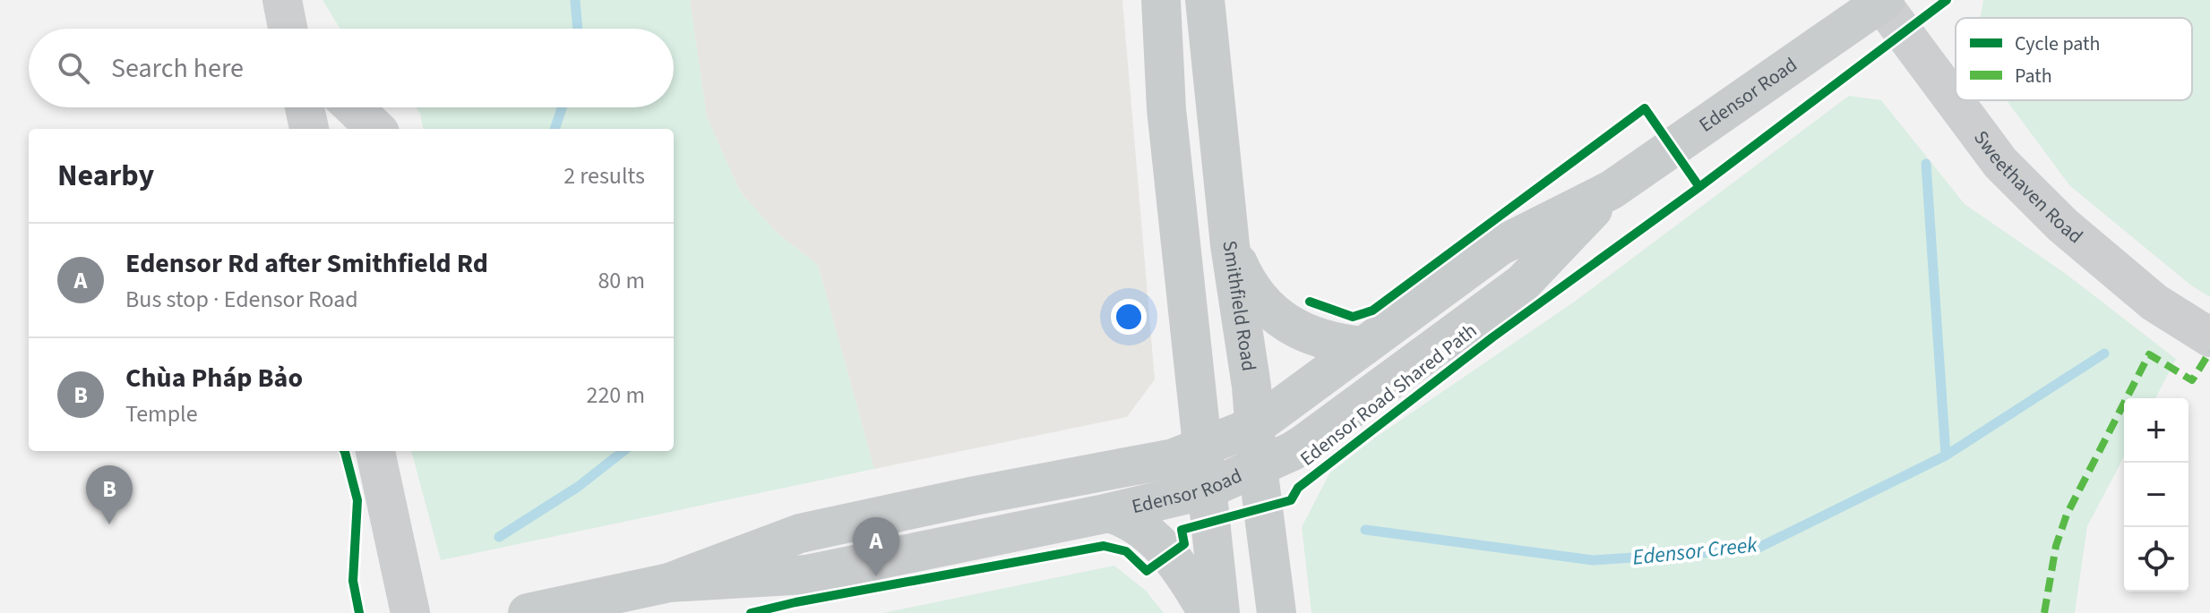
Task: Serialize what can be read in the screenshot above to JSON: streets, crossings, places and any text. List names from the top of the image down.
{
  "streets": {
    "main road": ["Edensor Road", "Smithfield Road"],
    "street": ["Sweethaven Road"],
    "cycle path": ["Edensor Road Shared Path"]
  },
  "crossings": [
    ["Edensor Road", "Sweethaven Road"],
    ["Edensor Road", "Smithfield Road"]
  ],
  "water": ["Edensor Creek"],
  "legend": ["Cycle path", "Path"],
  "page": {
    "search": "Search here",
    "heading": ["Nearby", "2 results"],
    "list": [
      {
        "mark": "A",
        "name": "Edensor Rd after Smithfield Rd",
        "note": "Bus stop · Edensor Road",
        "value": "80 m"
      },
      {
        "mark": "B",
        "name": "Chùa Pháp Bảo",
        "note": "Temple",
        "value": "220 m"
      }
    ],
    "map_buttons": ["+", "−"],
    "pins": ["B", "A"]
  }
}
